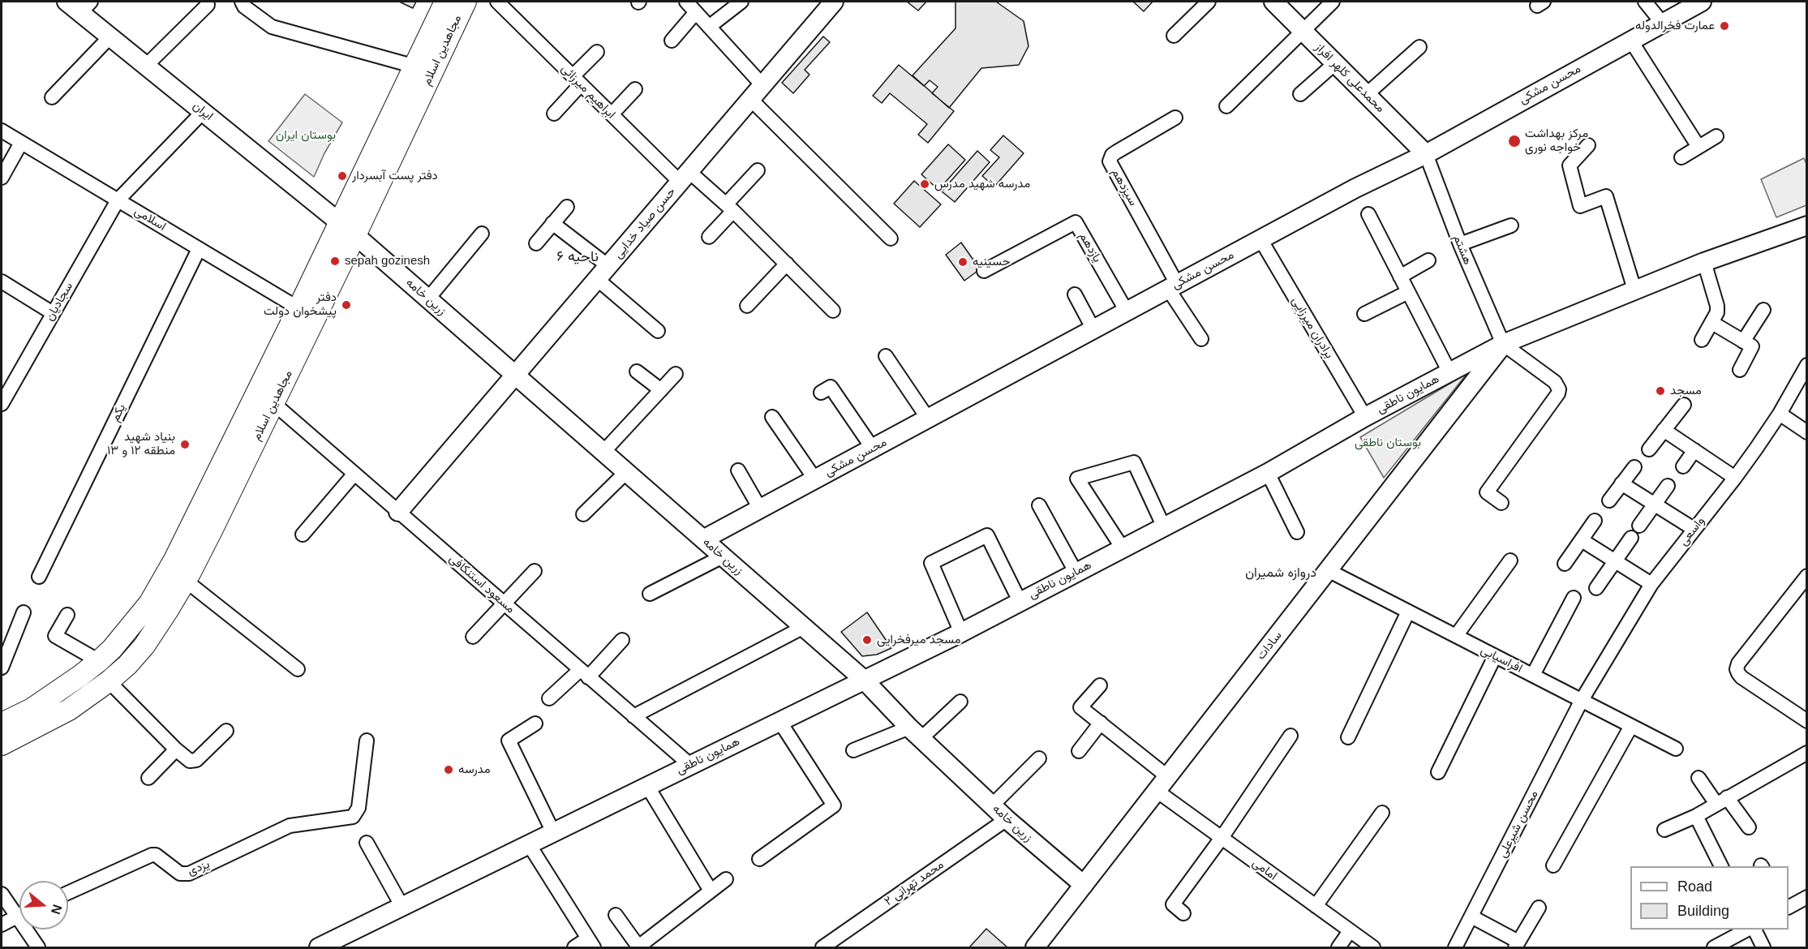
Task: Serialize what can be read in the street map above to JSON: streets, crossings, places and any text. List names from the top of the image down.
{
  "streets": {
    "main road": [
      "مجاهدین اسلام",
      "محمدعلی کلهر افراز",
      "محسن مشکی",
      "ایران",
      "حسن صیاد خدایی",
      "زرین خامه",
      "همایون ناطقی",
      "سادات"
    ],
    "street": [
      "ابراهیم میرزائی",
      "سیزدهم",
      "اسلامی",
      "یازدهم",
      "هشتم",
      "سجادیان",
      "برادران میرزایی",
      "یکم",
      "واسعی",
      "مسعود استنکافی",
      "افراسیابی",
      "محسن شیرعلی",
      "یزدی",
      "امامی",
      "محمد تهرانی ۲"
    ]
  },
  "crossings": [
    ["مجاهدین اسلام", "ایران"],
    ["مجاهدین اسلام", "اسلامی"],
    ["مجاهدین اسلام", "زرین خامه"],
    ["مجاهدین اسلام", "مسعود استنکافی"],
    ["محمدعلی کلهر افراز", "محسن مشکی"],
    ["محمدعلی کلهر افراز", "هشتم"],
    ["محسن مشکی", "سیزدهم"],
    ["محسن مشکی", "یازدهم"],
    ["محسن مشکی", "هشتم"],
    ["محسن مشکی", "زرین خامه"],
    ["محسن مشکی", "برادران میرزایی"],
    ["ابراهیم میرزائی", "حسن صیاد خدایی"],
    ["ایران", "زرین خامه"],
    ["ایران", "سجادیان"],
    ["اسلامی", "سجادیان"],
    ["اسلامی", "یکم"],
    ["حسن صیاد خدایی", "زرین خامه"],
    ["حسن صیاد خدایی", "مسعود استنکافی"],
    ["هشتم", "همایون ناطقی"],
    ["هشتم", "سادات"],
    ["زرین خامه", "همایون ناطقی"],
    ["زرین خامه", "سادات"],
    ["زرین خامه", "محمد تهرانی ۲"],
    ["برادران میرزایی", "همایون ناطقی"],
    ["همایون ناطقی", "مسعود استنکافی"],
    ["همایون ناطقی", "سادات"],
    ["واسعی", "افراسیابی"],
    ["واسعی", "محسن شیرعلی"],
    ["سادات", "افراسیابی"],
    ["سادات", "امامی"],
    ["افراسیابی", "محسن شیرعلی"]
  ],
  "districts": ["ناحیه ۶", "دروازه شمیران"],
  "parks": ["بوستان ایران", "بوستان ناطقی"],
  "places": [
    "عمارت فخرالدوله",
    "مرکز بهداشت خواجه نوری",
    "دفتر پست آبسردار",
    "مدرسه شهید مدرس",
    "sepah gozinesh",
    "حسینیه",
    "دفتر پیشخوان دولت",
    "مسجد",
    "بنیاد شهید منطقه ۱۲ و ۱۳",
    "مسجد میرفخرایی",
    "مدرسه"
  ],
  "legend": ["Road", "Building"],
  "north": "right"
}
